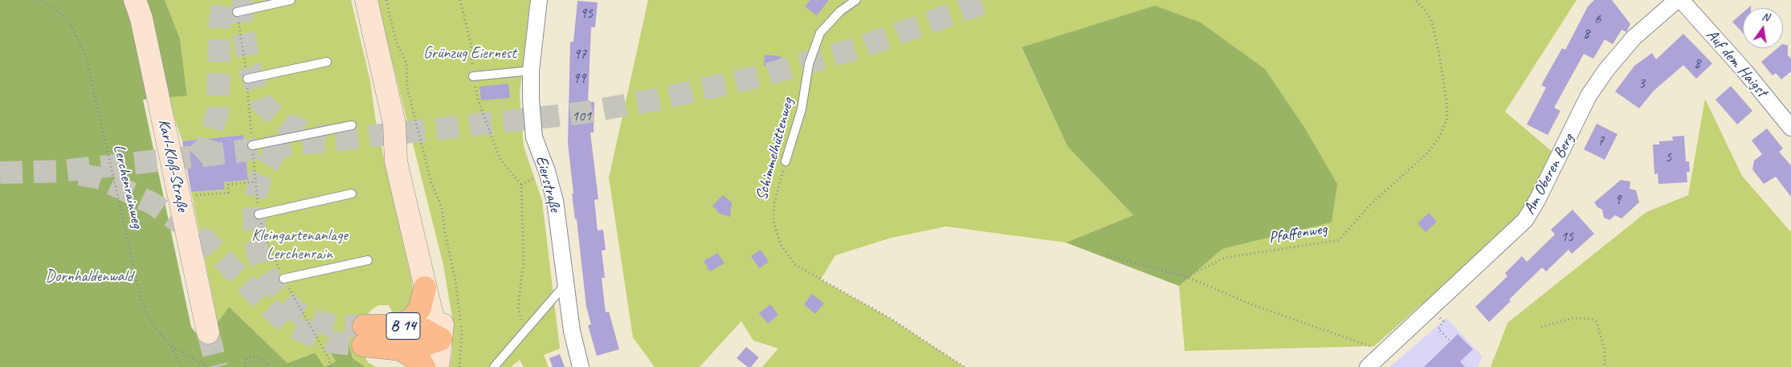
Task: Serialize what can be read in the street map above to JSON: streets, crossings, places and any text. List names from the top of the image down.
{
  "streets": {
    "main road": ["Karl-Kloß-Straße", "B 14"],
    "street": ["Auf dem Haigst", "Am Oberen Berg", "Eierstraße"],
    "lane": ["Schimmelhüttenweg"],
    "path": ["Lerchenrainweg", "Pfaffenweg"]
  },
  "parks": ["Grünzug Eiernest", "Kleingartenanlage Lerchenrain", "Dornhaldenwald"],
  "house_numbers": [
    "95",
    "6",
    "8",
    "97",
    "8",
    "99",
    "3",
    "101",
    "7",
    "5",
    "9",
    "15"
  ],
  "north": "top"
}
